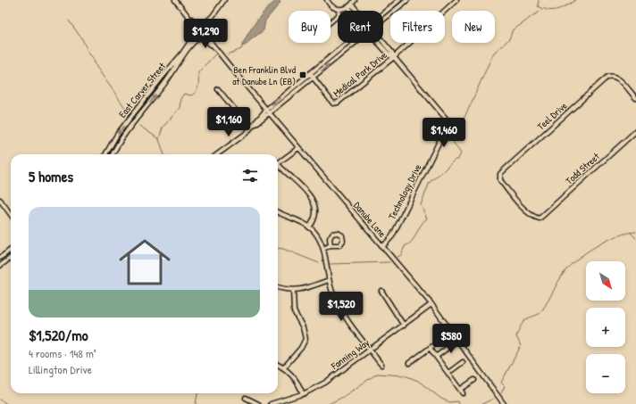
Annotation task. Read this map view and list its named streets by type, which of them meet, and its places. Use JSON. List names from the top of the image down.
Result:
{
  "streets": {
    "street": [
      "Medical Park Drive",
      "East Carver Street",
      "Teel Drive",
      "Todd Street",
      "Technology Drive",
      "Danube Lane",
      "Fanning Way"
    ]
  },
  "crossings": [
    ["Medical Park Drive", "Technology Drive"],
    ["East Carver Street", "Danube Lane"],
    ["Teel Drive", "Todd Street"],
    ["Technology Drive", "Danube Lane"],
    ["Danube Lane", "Fanning Way"]
  ],
  "places": {
    "transit": ["Ben Franklin Blvd at Danube Ln (EB)"]
  },
  "north": "bottom right",
  "page": {
    "chip": [
      "Buy",
      "Rent",
      "Filters",
      "New"
    ],
    "price": [
      "$1,290",
      "$1,160",
      "$1,460",
      "$1,520",
      "$580"
    ],
    "heading": "5 homes",
    "list": [
      {
        "name": "$1,520/mo",
        "note": "4 rooms · 148 m² · Lillington Drive"
      }
    ],
    "map_buttons": ["+", "−"]
  }
}
